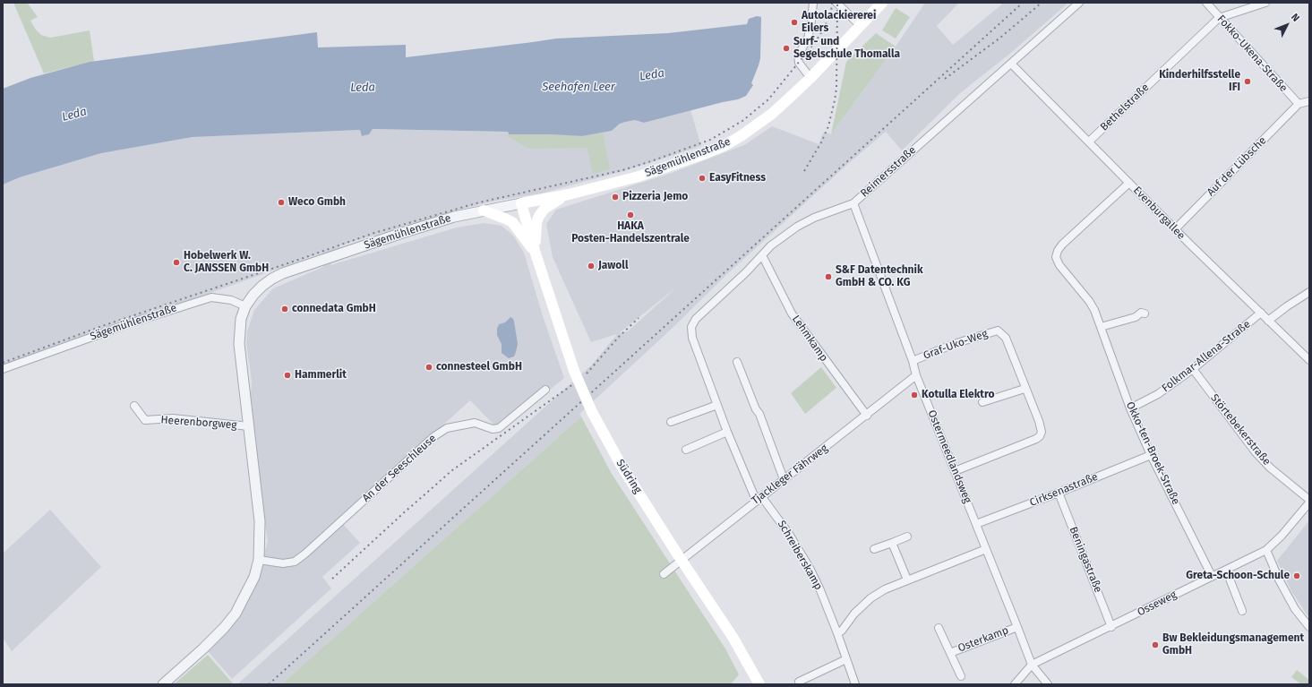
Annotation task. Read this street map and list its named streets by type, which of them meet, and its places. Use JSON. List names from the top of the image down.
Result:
{
  "streets": {
    "main road": ["Sägemühlenstraße", "Südring"],
    "street": [
      "Fokko-Ukena-Straße",
      "Bethelstraße",
      "Auf der Lübsche",
      "Reimersstraße",
      "Evenburgallee",
      "Lehmkamp",
      "Graf-Uko-Weg",
      "Folkmar-Allena-Straße",
      "Heerenborgweg",
      "Störtebekerstraße",
      "Okko-ten-Broek-Straße",
      "Ostermeedlandsweg",
      "An der Seeschleuse",
      "Tjackleger Fährweg",
      "Cirksenastraße",
      "Schreiberskamp",
      "Beningastraße",
      "Osseweg",
      "Osterkamp"
    ]
  },
  "crossings": [
    ["Fokko-Ukena-Straße", "Bethelstraße"],
    ["Fokko-Ukena-Straße", "Auf der Lübsche"],
    ["Bethelstraße", "Evenburgallee"],
    ["Sägemühlenstraße", "Südring"],
    ["Auf der Lübsche", "Evenburgallee"],
    ["Reimersstraße", "Evenburgallee"],
    ["Reimersstraße", "Lehmkamp"],
    ["Reimersstraße", "Ostermeedlandsweg"],
    ["Reimersstraße", "Schreiberskamp"],
    ["Evenburgallee", "Folkmar-Allena-Straße"],
    ["Evenburgallee", "Okko-ten-Broek-Straße"],
    ["Lehmkamp", "Tjackleger Fährweg"],
    ["Graf-Uko-Weg", "Ostermeedlandsweg"],
    ["Folkmar-Allena-Straße", "Störtebekerstraße"],
    ["Folkmar-Allena-Straße", "Okko-ten-Broek-Straße"],
    ["Störtebekerstraße", "Osseweg"],
    ["Okko-ten-Broek-Straße", "Cirksenastraße"],
    ["Okko-ten-Broek-Straße", "Osseweg"],
    ["Ostermeedlandsweg", "Tjackleger Fährweg"],
    ["Ostermeedlandsweg", "Cirksenastraße"],
    ["Ostermeedlandsweg", "Osseweg"],
    ["Ostermeedlandsweg", "Osterkamp"],
    ["Tjackleger Fährweg", "Schreiberskamp"],
    ["Cirksenastraße", "Beningastraße"],
    ["Beningastraße", "Osseweg"]
  ],
  "water": ["Leda", "Seehafen Leer"],
  "places": [
    "Autolackiererei Eilers",
    "Surf- und Segelschule Thomalla",
    "Kinderhilfsstelle IFI",
    "EasyFitness",
    "Pizzeria Jemo",
    "Weco Gmbh",
    "HAKA Posten-Handelszentrale",
    "Hobelwerk W. C. JANSSEN GmbH",
    "Jawoll",
    "S&F Datentechnik GmbH & CO. KG",
    "connedata GmbH",
    "connesteel GmbH",
    "Hammerlit",
    "Kotulla Elektro",
    "Greta-Schoon-Schule",
    "Bw Bekleidungsmanagement GmbH"
  ],
  "north": "top right"
}
